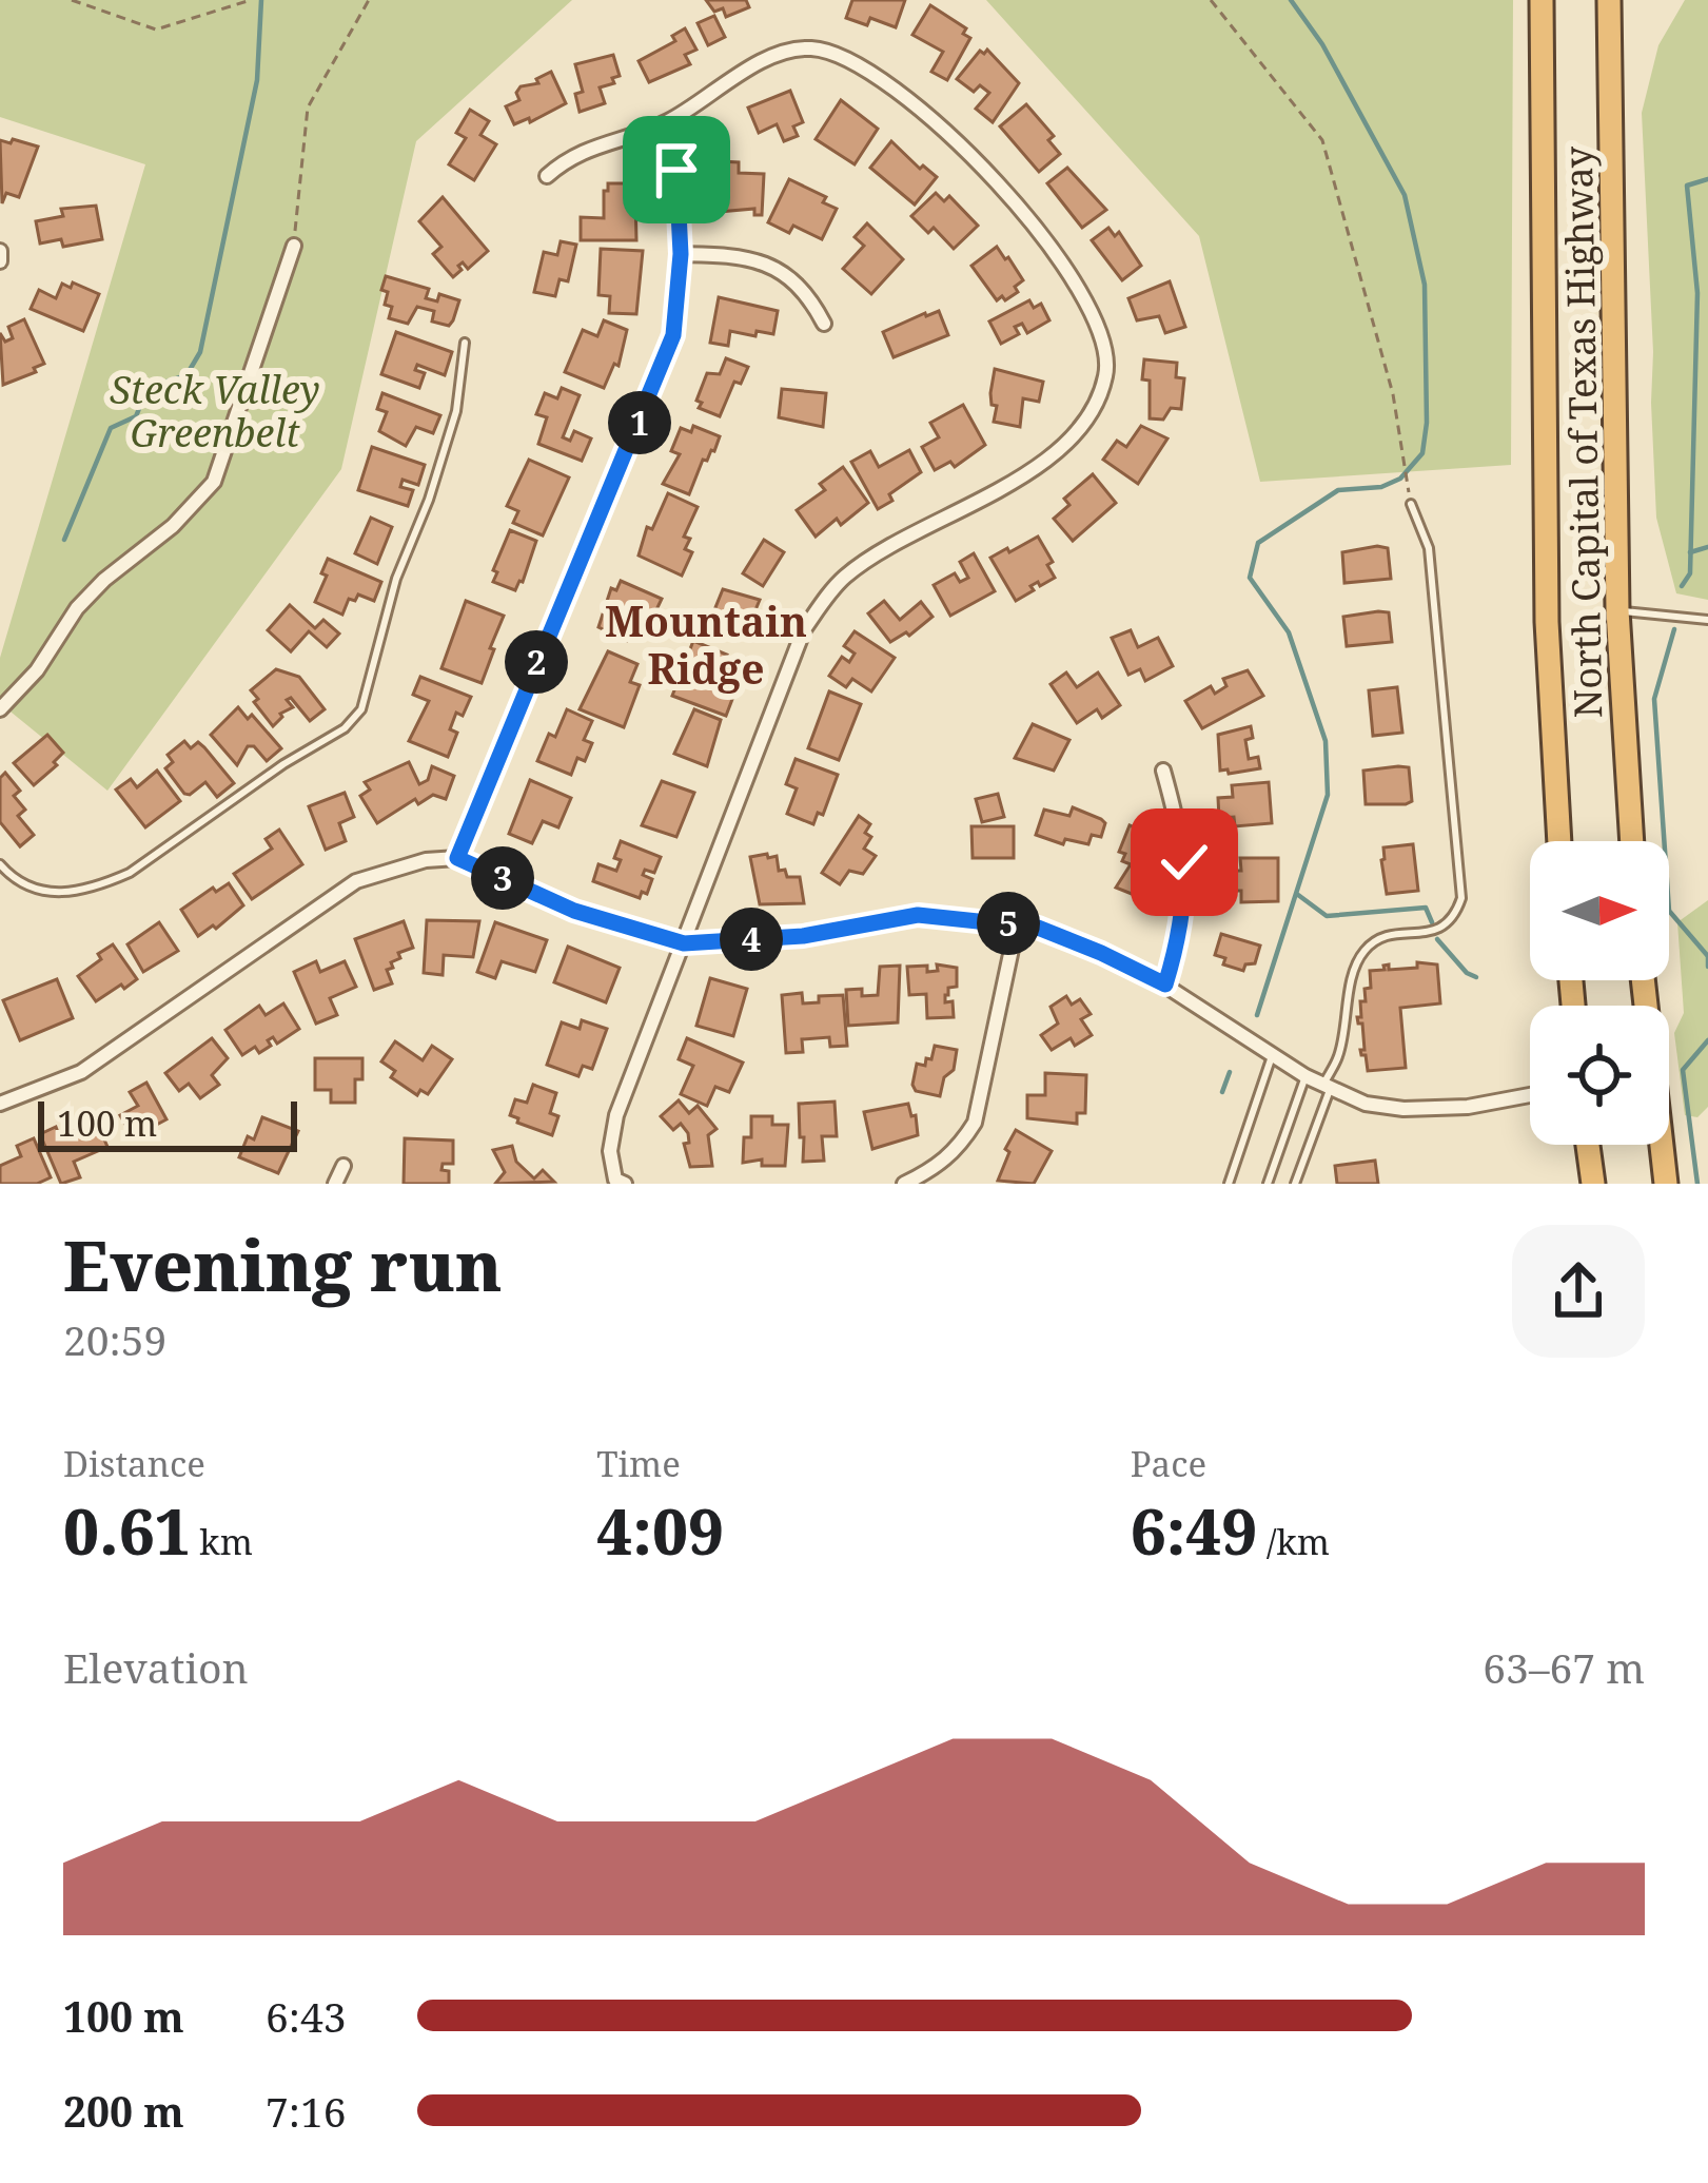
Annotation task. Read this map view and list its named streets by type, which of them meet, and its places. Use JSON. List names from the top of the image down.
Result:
{
  "streets": {
    "highway": ["North Capital of Texas Highway"]
  },
  "districts": ["Mountain Ridge"],
  "parks": ["Steck Valley Greenbelt"],
  "scale_bar": "100 m",
  "north": "right",
  "page": {
    "pins": [
      "1",
      "2",
      "3",
      "5",
      "4"
    ],
    "scale": "100 m",
    "heading": ["Evening run", "20:59"],
    "stats": [
      ["Distance", "0.61 km"],
      ["Time", "4:09"],
      ["Pace", "6:49 /km"]
    ],
    "chart": ["Elevation", "63–67 m"],
    "list": [
      {
        "name": "100 m",
        "note": "6:43"
      },
      {
        "name": "200 m",
        "note": "7:16"
      }
    ]
  }
}
